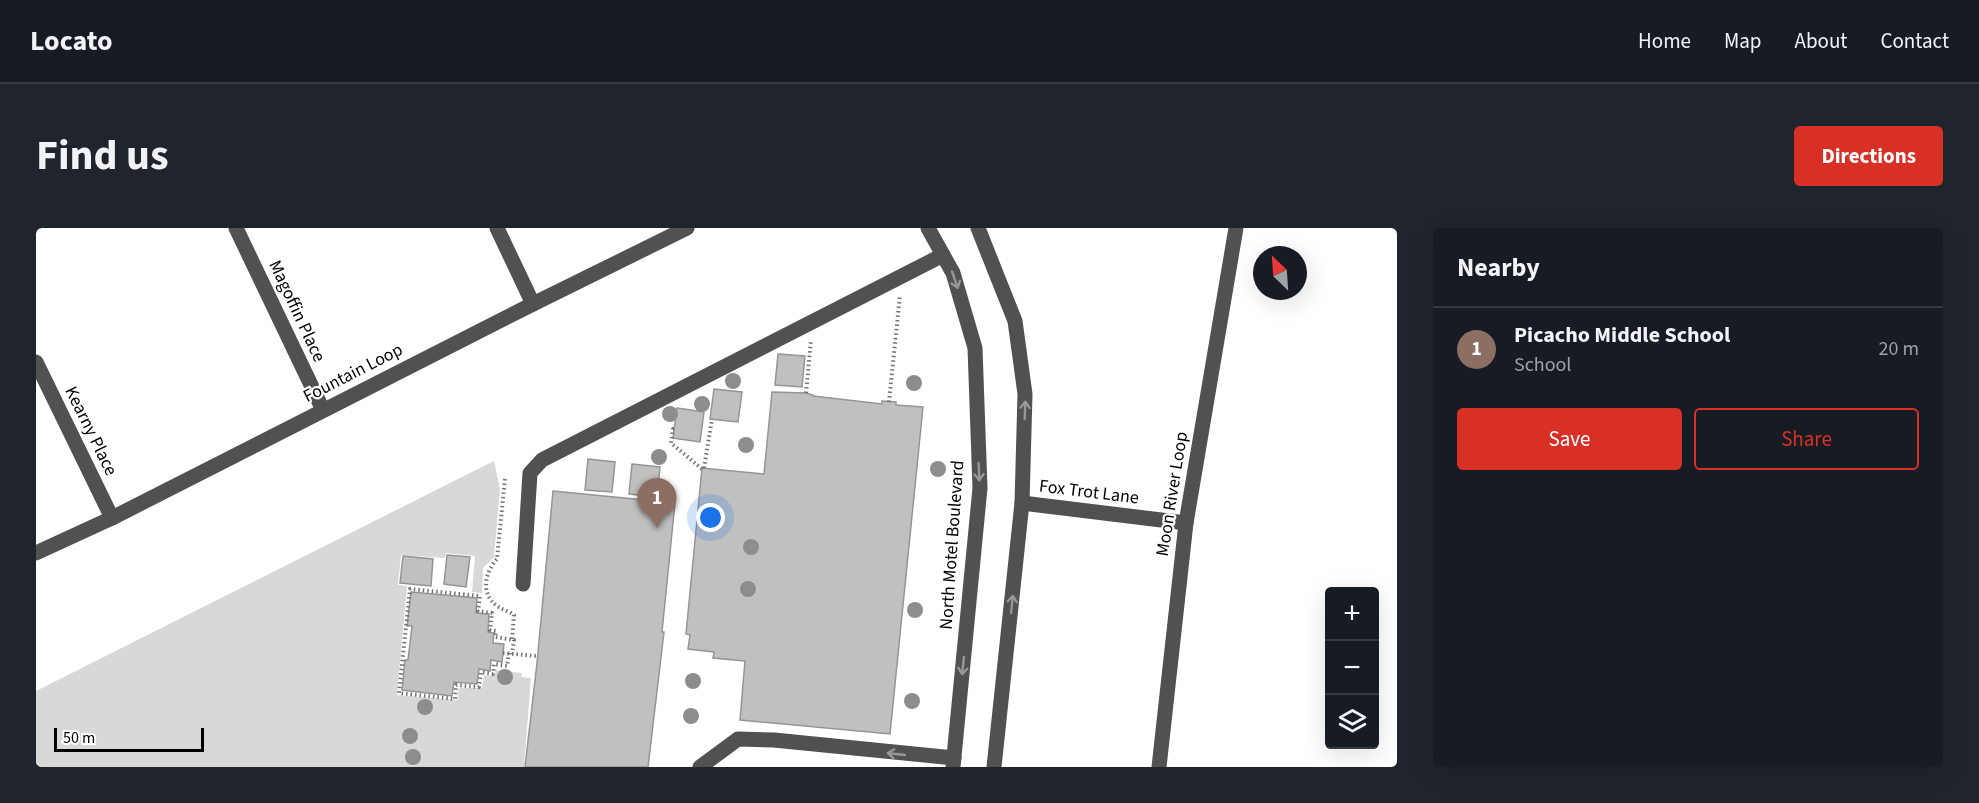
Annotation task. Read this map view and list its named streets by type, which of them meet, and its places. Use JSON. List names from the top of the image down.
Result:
{
  "streets": {
    "street": [
      "Magoffin Place",
      "Fountain Loop",
      "Kearny Place",
      "Fox Trot Lane",
      "Moon River Loop",
      "North Motel Boulevard"
    ]
  },
  "crossings": [
    ["Magoffin Place", "Fountain Loop"],
    ["Fountain Loop", "Kearny Place"],
    ["Fox Trot Lane", "Moon River Loop"]
  ],
  "scale_bar": "50 m",
  "north": "top left",
  "page": {
    "header": "Locato",
    "nav": [
      "Home",
      "Map",
      "About",
      "Contact"
    ],
    "title": "Find us",
    "buttons": [
      "Directions",
      ["Save", "Share"]
    ],
    "heading": "Nearby",
    "list": [
      {
        "mark": "1",
        "name": "Picacho Middle School",
        "note": "School",
        "value": "20 m"
      }
    ],
    "pins": "1",
    "map_buttons": ["+", "−"],
    "scale": "50 m"
  }
}
